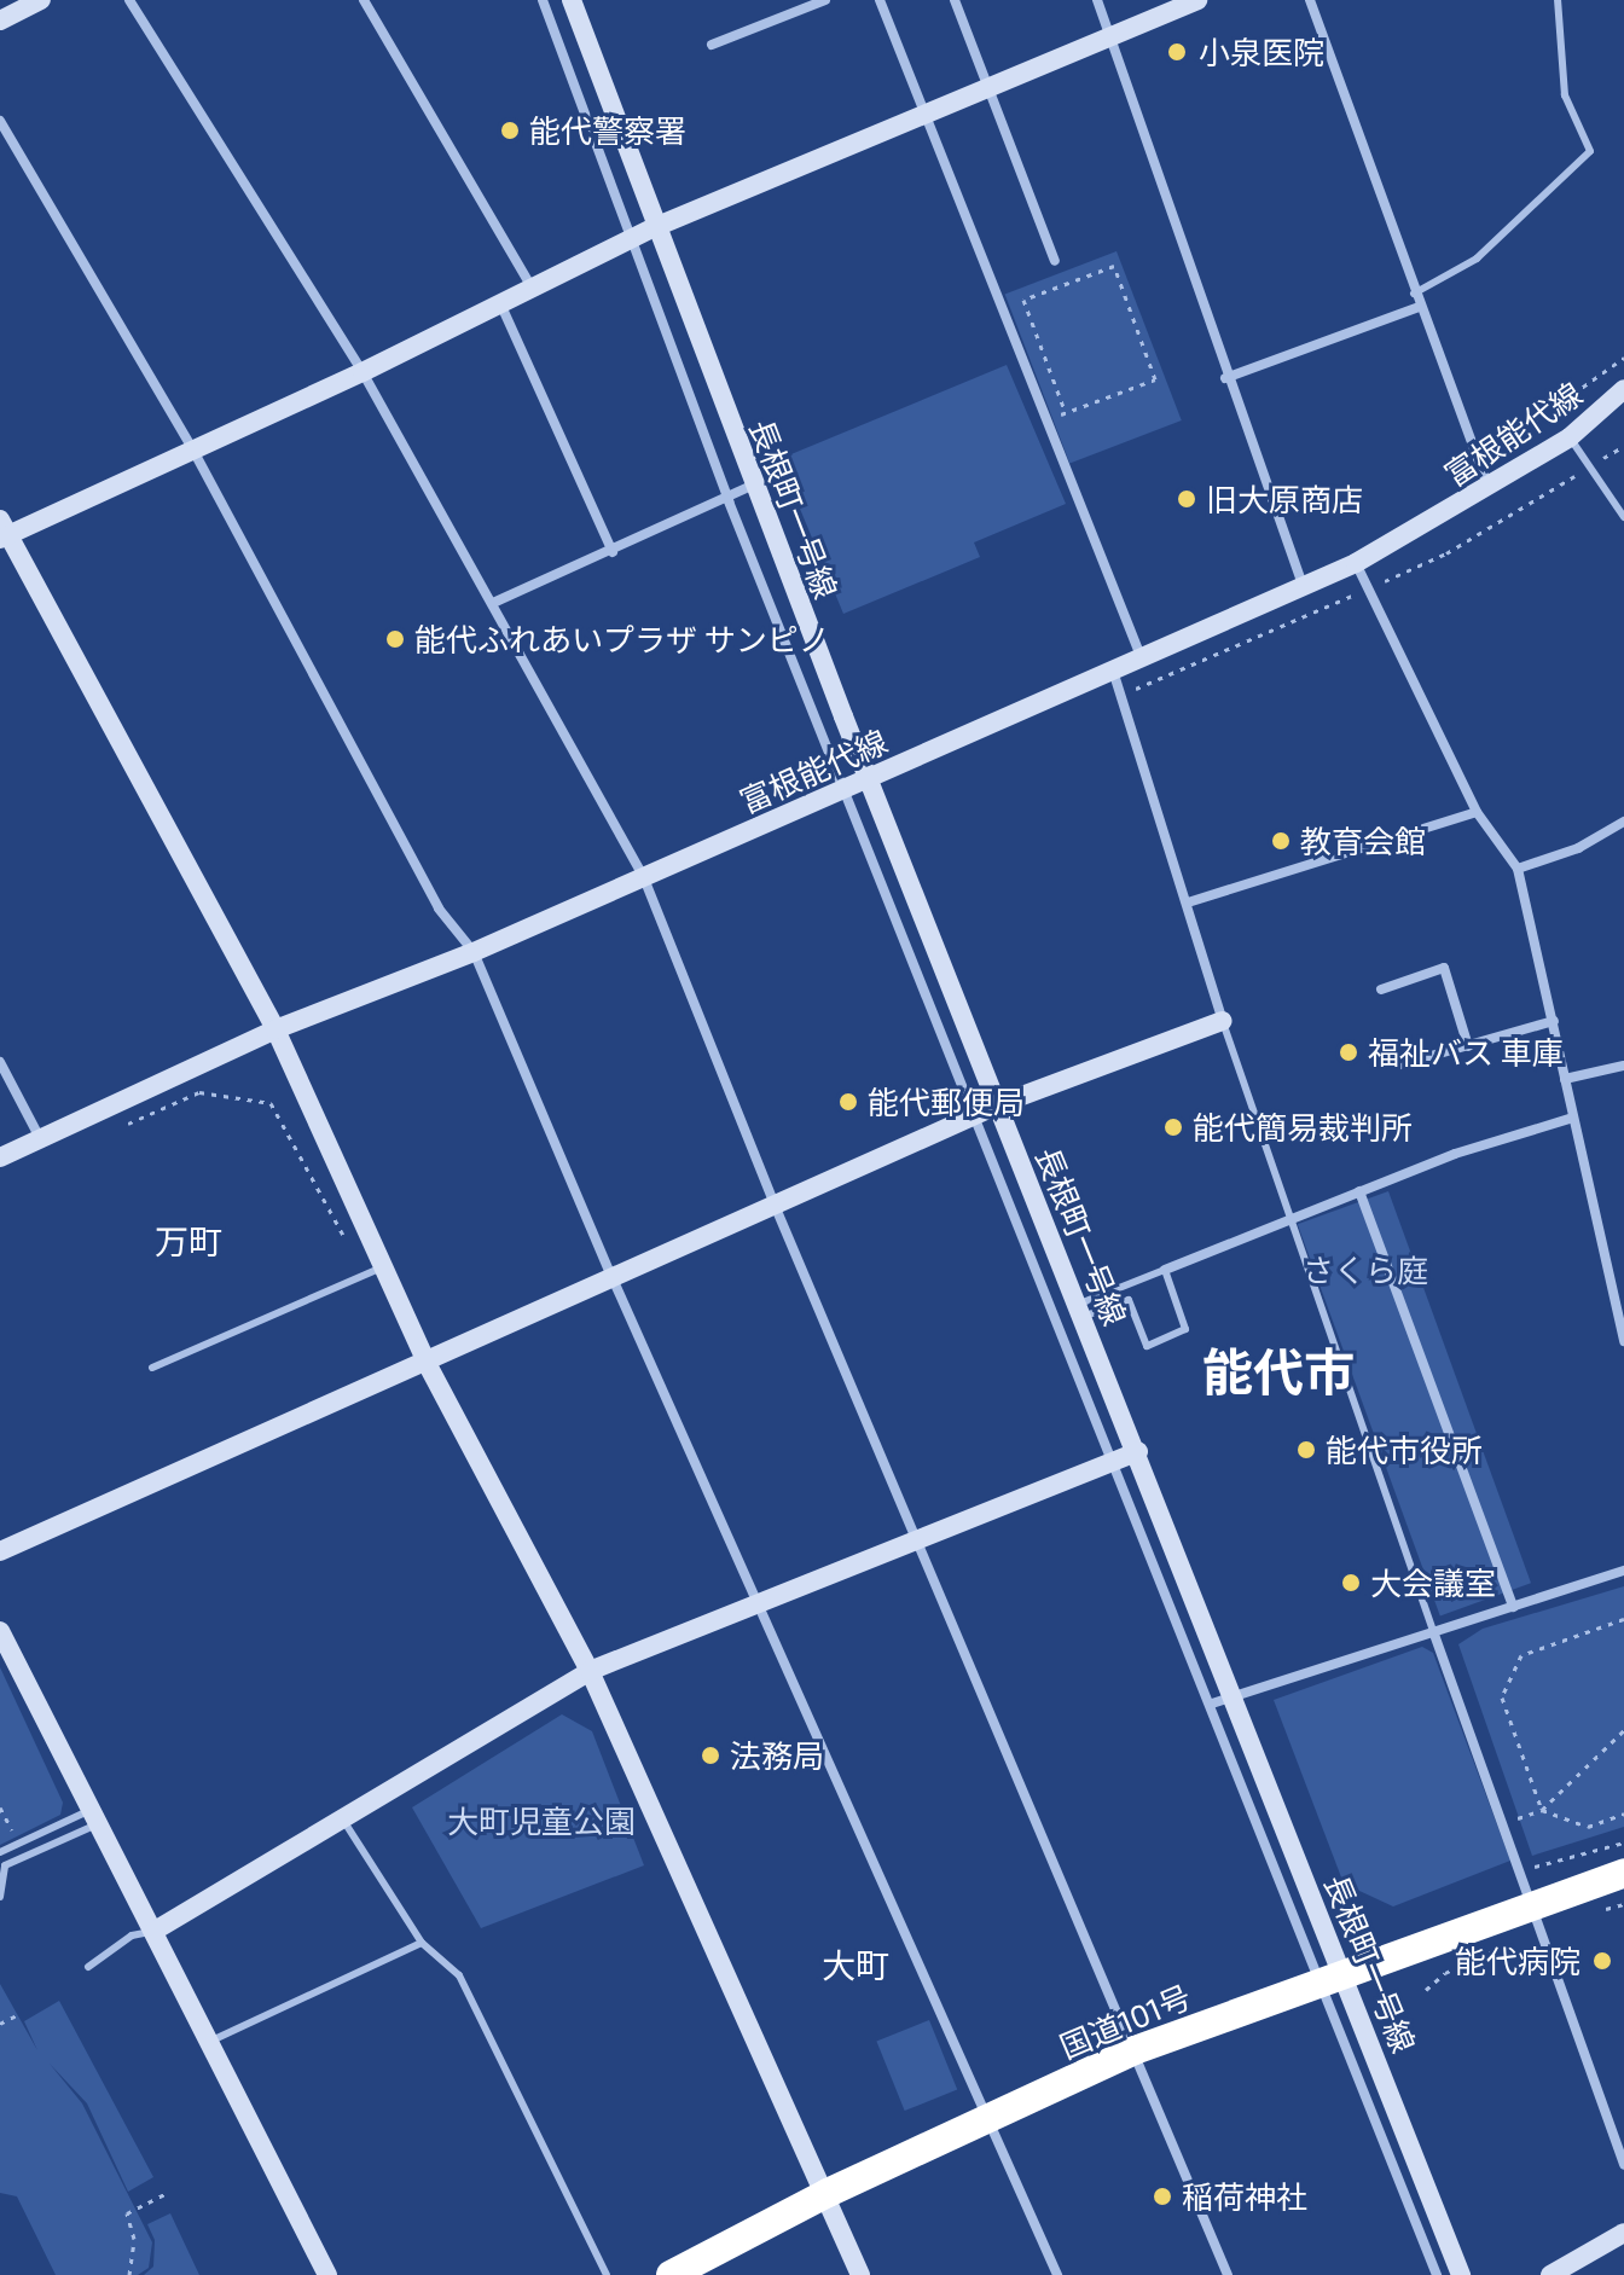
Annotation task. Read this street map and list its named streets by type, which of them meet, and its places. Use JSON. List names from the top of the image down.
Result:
{
  "streets": {
    "highway": ["国道101号"],
    "street": ["富根能代線", "長根町一号線"]
  },
  "crossings": [
    ["富根能代線", "長根町一号線"],
    ["長根町一号線", "国道101号"]
  ],
  "districts": ["万町", "能代市", "大町"],
  "parks": ["さくら庭", "大町児童公園"],
  "places": [
    "小泉医院",
    "能代警察署",
    "旧大原商店",
    "能代ふれあいプラザ サンピノ",
    "教育会館",
    "福祉バス 車庫",
    "能代郵便局",
    "能代簡易裁判所",
    "能代市役所",
    "大会議室",
    "法務局",
    "能代病院",
    "稲荷神社"
  ]
}
